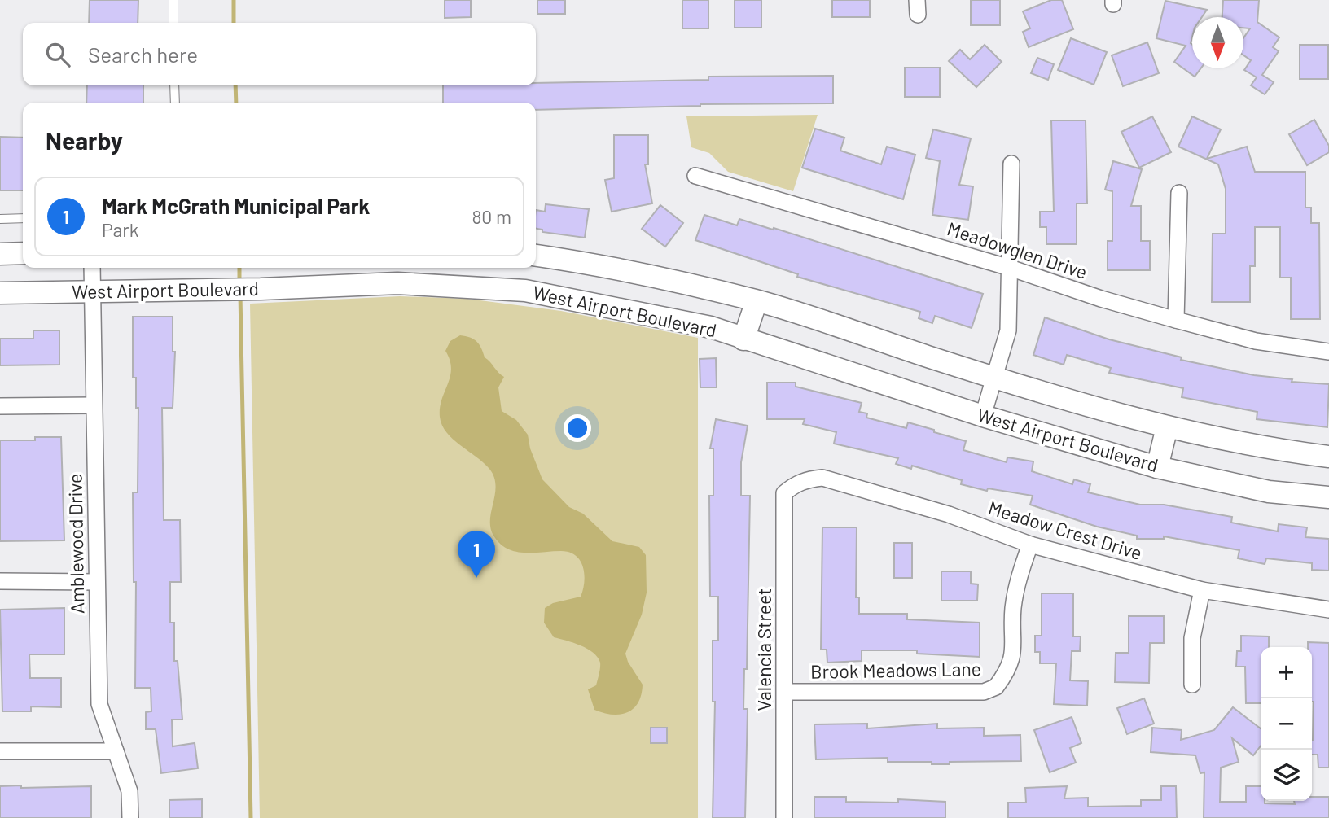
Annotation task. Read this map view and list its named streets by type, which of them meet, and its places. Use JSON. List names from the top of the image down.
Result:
{
  "streets": {
    "main road": ["West Airport Boulevard"],
    "street": [
      "Meadowglen Drive",
      "Meadow Crest Drive",
      "Amblewood Drive",
      "Valencia Street",
      "Brook Meadows Lane"
    ]
  },
  "crossings": [
    ["West Airport Boulevard", "Amblewood Drive"],
    ["Meadow Crest Drive", "Valencia Street"],
    ["Meadow Crest Drive", "Brook Meadows Lane"],
    ["Valencia Street", "Brook Meadows Lane"]
  ],
  "north": "bottom",
  "page": {
    "search": "Search here",
    "heading": "Nearby",
    "list": [
      {
        "mark": "1",
        "name": "Mark McGrath Municipal Park",
        "note": "Park",
        "value": "80 m"
      }
    ],
    "pins": "1",
    "map_buttons": ["+", "−"]
  }
}
